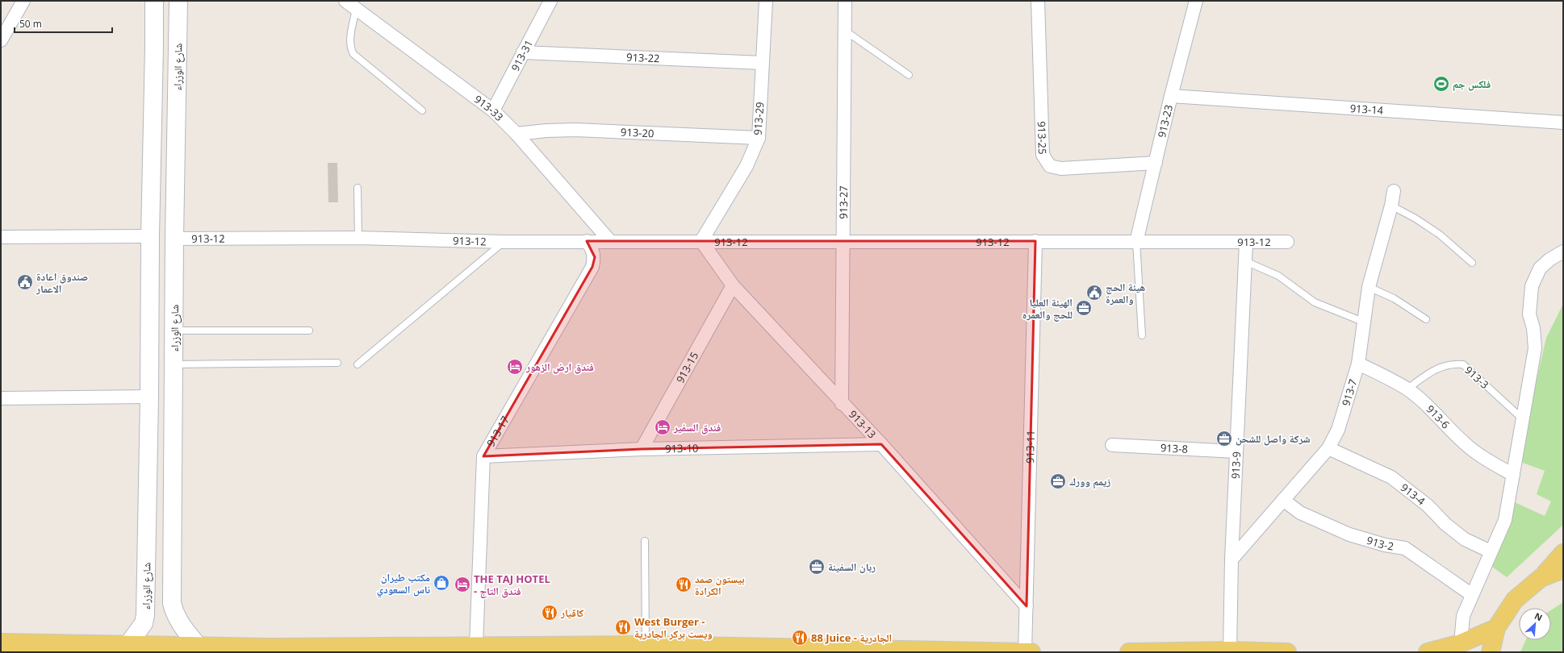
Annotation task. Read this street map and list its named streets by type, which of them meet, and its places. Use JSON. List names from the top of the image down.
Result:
{
  "streets": {
    "street": [
      "913-31",
      "913-22",
      "شارع الوزراء",
      "913-33",
      "913-14",
      "913-29",
      "913-23",
      "913-20",
      "913-25",
      "913-27",
      "913-12",
      "913-15",
      "913-7",
      "913-6",
      "913-13",
      "913-17",
      "913-11",
      "913-10",
      "913-8",
      "913-9",
      "913-4",
      "913-2"
    ],
    "lane": ["913-3"]
  },
  "crossings": [
    ["913-31", "913-22"],
    ["913-31", "913-33"],
    ["913-22", "913-29"],
    ["شارع الوزراء", "913-12"],
    ["913-33", "913-20"],
    ["913-33", "913-12"],
    ["913-14", "913-23"],
    ["913-29", "913-20"],
    ["913-29", "913-12"],
    ["913-29", "913-13"],
    ["913-23", "913-25"],
    ["913-23", "913-12"],
    ["913-27", "913-12"],
    ["913-27", "913-13"],
    ["913-12", "913-13"],
    ["913-12", "913-17"],
    ["913-12", "913-11"],
    ["913-12", "913-9"],
    ["913-15", "913-13"],
    ["913-15", "913-10"],
    ["913-3", "913-6"],
    ["913-7", "913-6"],
    ["913-7", "913-9"],
    ["913-7", "913-4"],
    ["913-7", "913-2"],
    ["913-13", "913-11"],
    ["913-13", "913-10"],
    ["913-17", "913-10"],
    ["913-8", "913-9"]
  ],
  "places": {
    "sports": ["فلكس جم"],
    "public building": ["صندوق اعادة الاعمار", "هيئة الحج والعمرة"],
    "office": [
      "الهيئة العليا للحج والعمره",
      "شركة واصل للشحن",
      "زيمم وورك",
      "ربان السفينة"
    ],
    "hotel": ["فندق ارض الزهور", "فندق السفير", "THE TAJ HOTEL - فندق التاج"],
    "shop": ["مكتب طيران ناس السعودي"],
    "restaurant": [
      "بيستون صمد الكرادة",
      "كاڤيار",
      "West Burger - ويست بركر الجادرية",
      "88 Juice - الجادرية"
    ]
  },
  "scale_bar": "50 m",
  "north": "top right"
}
